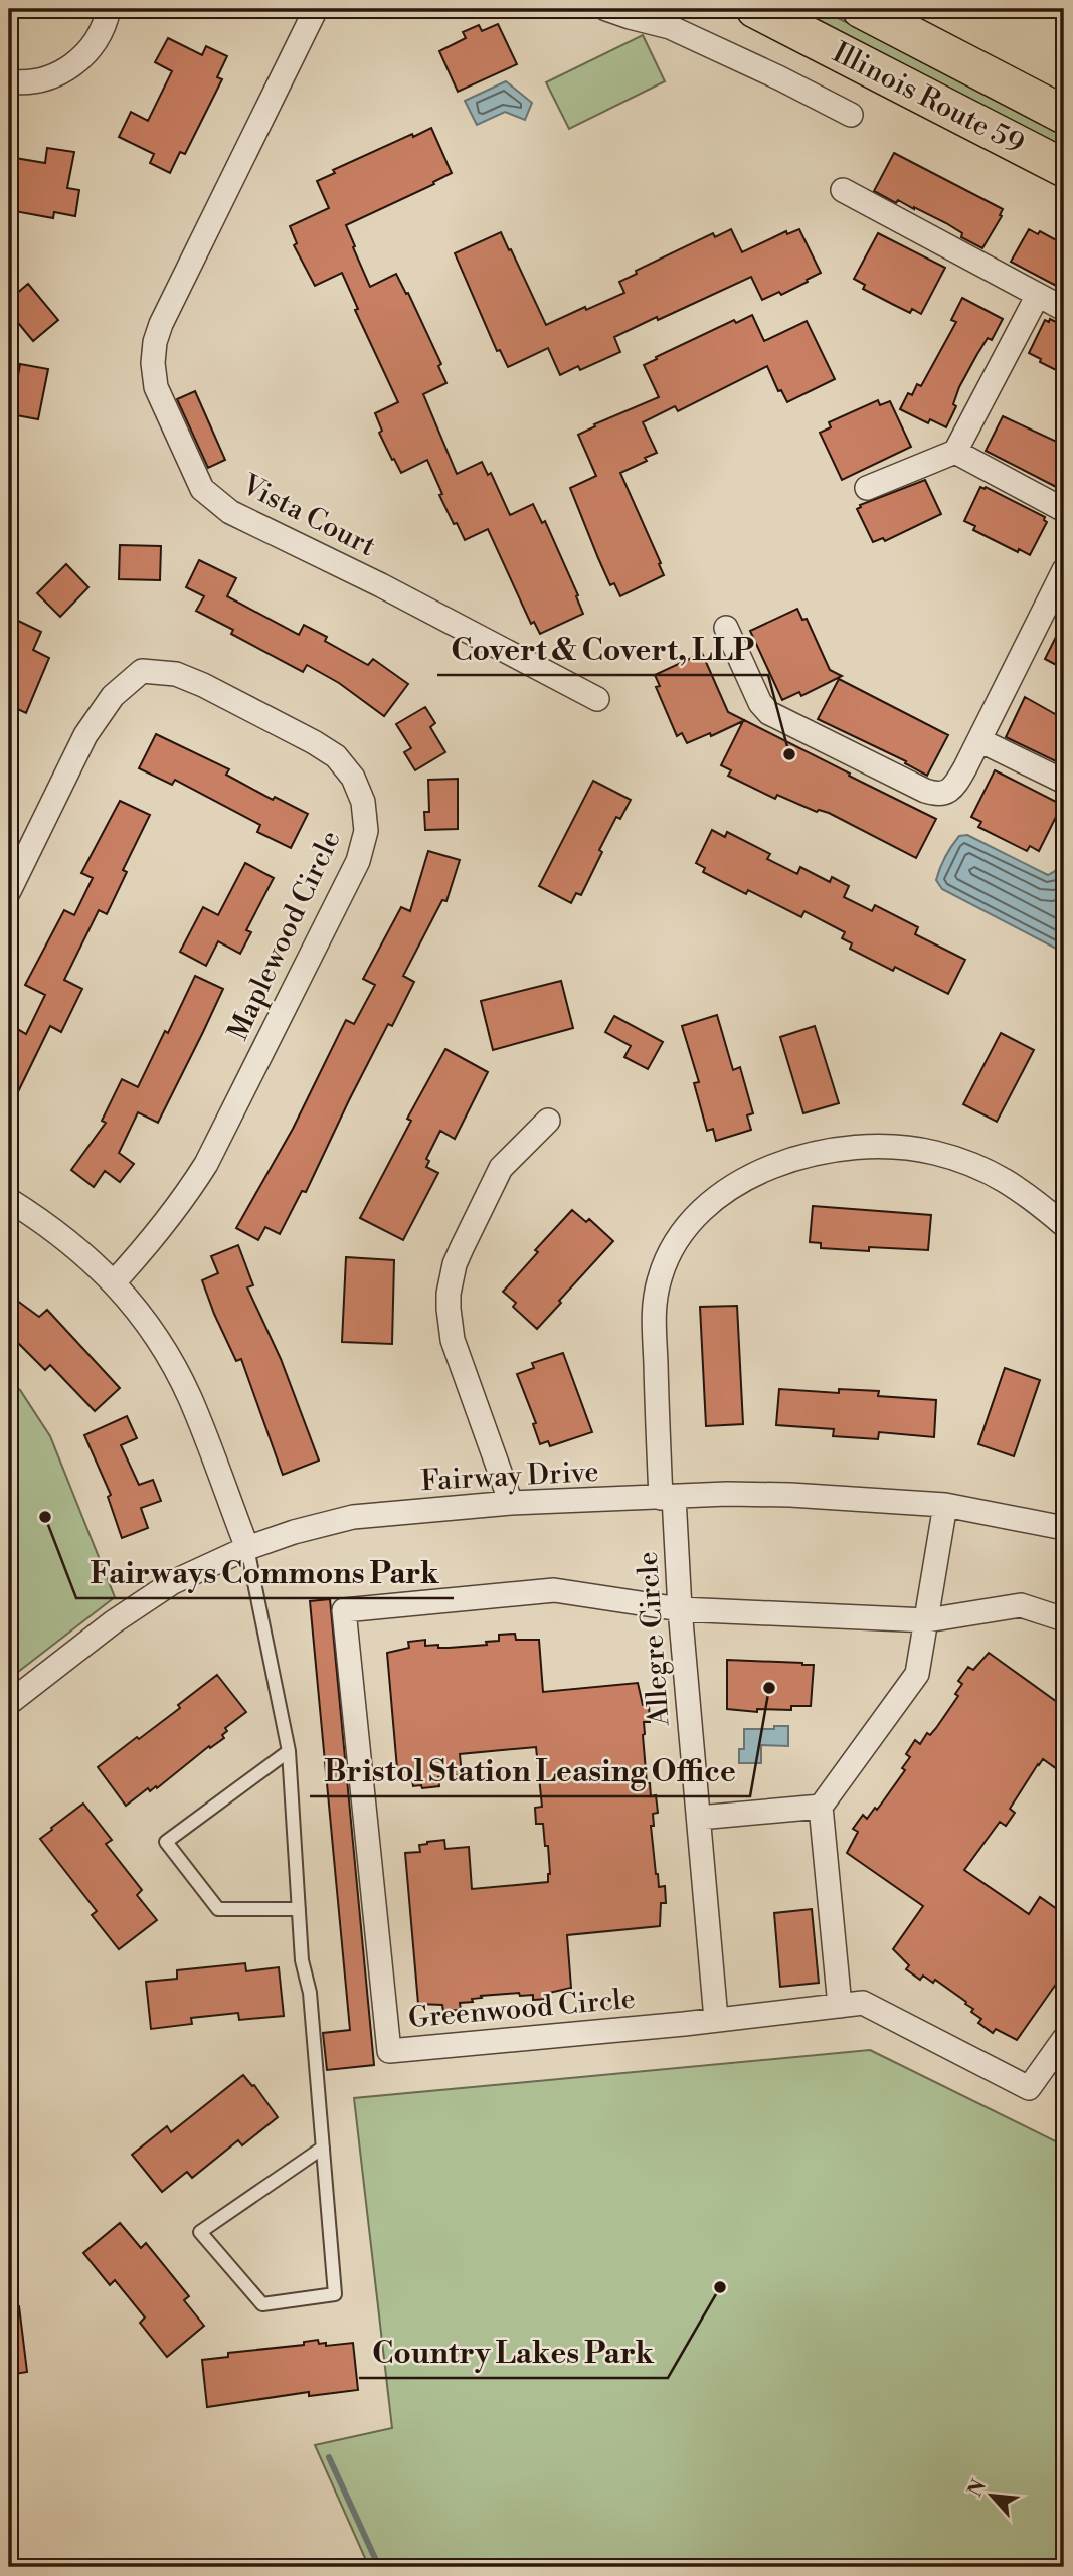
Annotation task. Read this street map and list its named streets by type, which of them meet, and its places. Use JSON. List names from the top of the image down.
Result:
{
  "streets": {
    "main road": ["Illinois Route 59"],
    "street": [
      "Vista Court",
      "Maplewood Circle",
      "Fairway Drive",
      "Allegre Circle",
      "Greenwood Circle"
    ]
  },
  "crossings": [
    ["Fairway Drive", "Allegre Circle"],
    ["Allegre Circle", "Greenwood Circle"]
  ],
  "places": [
    "Covert & Covert, LLP",
    "Fairways Commons Park",
    "Bristol Station Leasing Office",
    "Country Lakes Park"
  ],
  "north": "top left"
}
